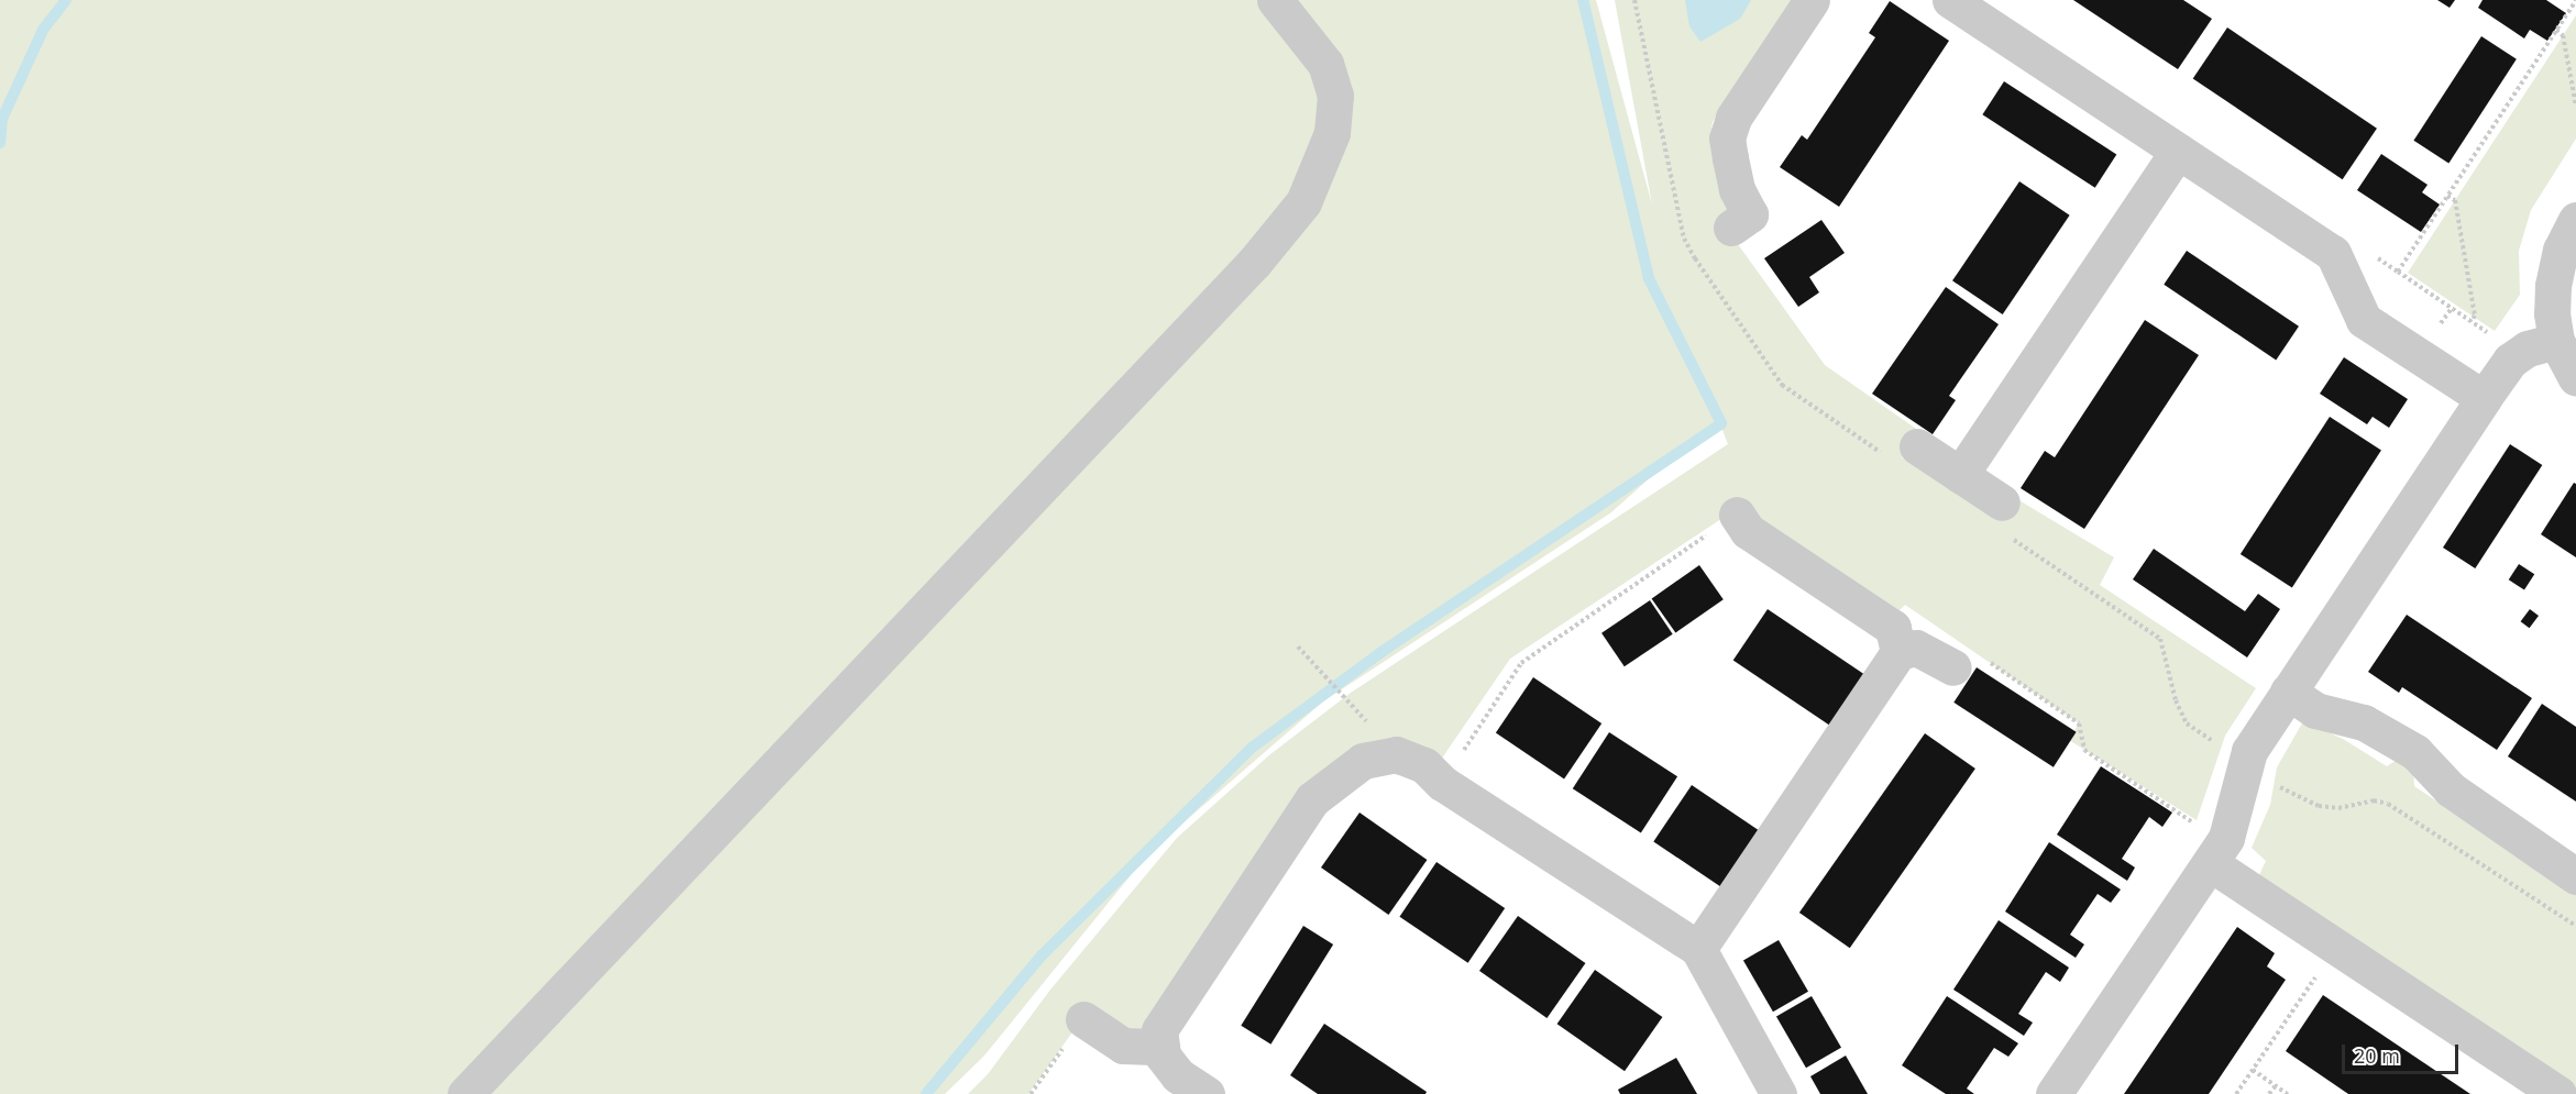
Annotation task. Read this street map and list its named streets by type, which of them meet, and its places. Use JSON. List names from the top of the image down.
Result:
{
  "scale_bar": "20 m"
}
